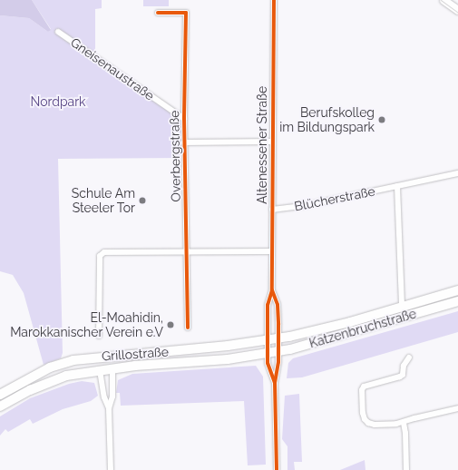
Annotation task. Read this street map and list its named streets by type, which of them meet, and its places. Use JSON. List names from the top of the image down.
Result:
{
  "streets": {
    "main road": ["Katzenbruchstraße", "Grillostraße"],
    "street": [
      "Gneisenaustraße",
      "Altenessener Straße",
      "Overbergstraße",
      "Blücherstraße"
    ]
  },
  "crossings": [
    ["Gneisenaustraße", "Overbergstraße"],
    ["Altenessener Straße", "Blücherstraße"],
    ["Altenessener Straße", "Katzenbruchstraße"],
    ["Altenessener Straße", "Grillostraße"],
    ["Katzenbruchstraße", "Grillostraße"]
  ],
  "parks": ["Nordpark"],
  "places": ["Berufskolleg im Bildungspark", "Schule Am Steeler Tor", "El-Moahidin, Marokkanischer Verein e.V"]
}
